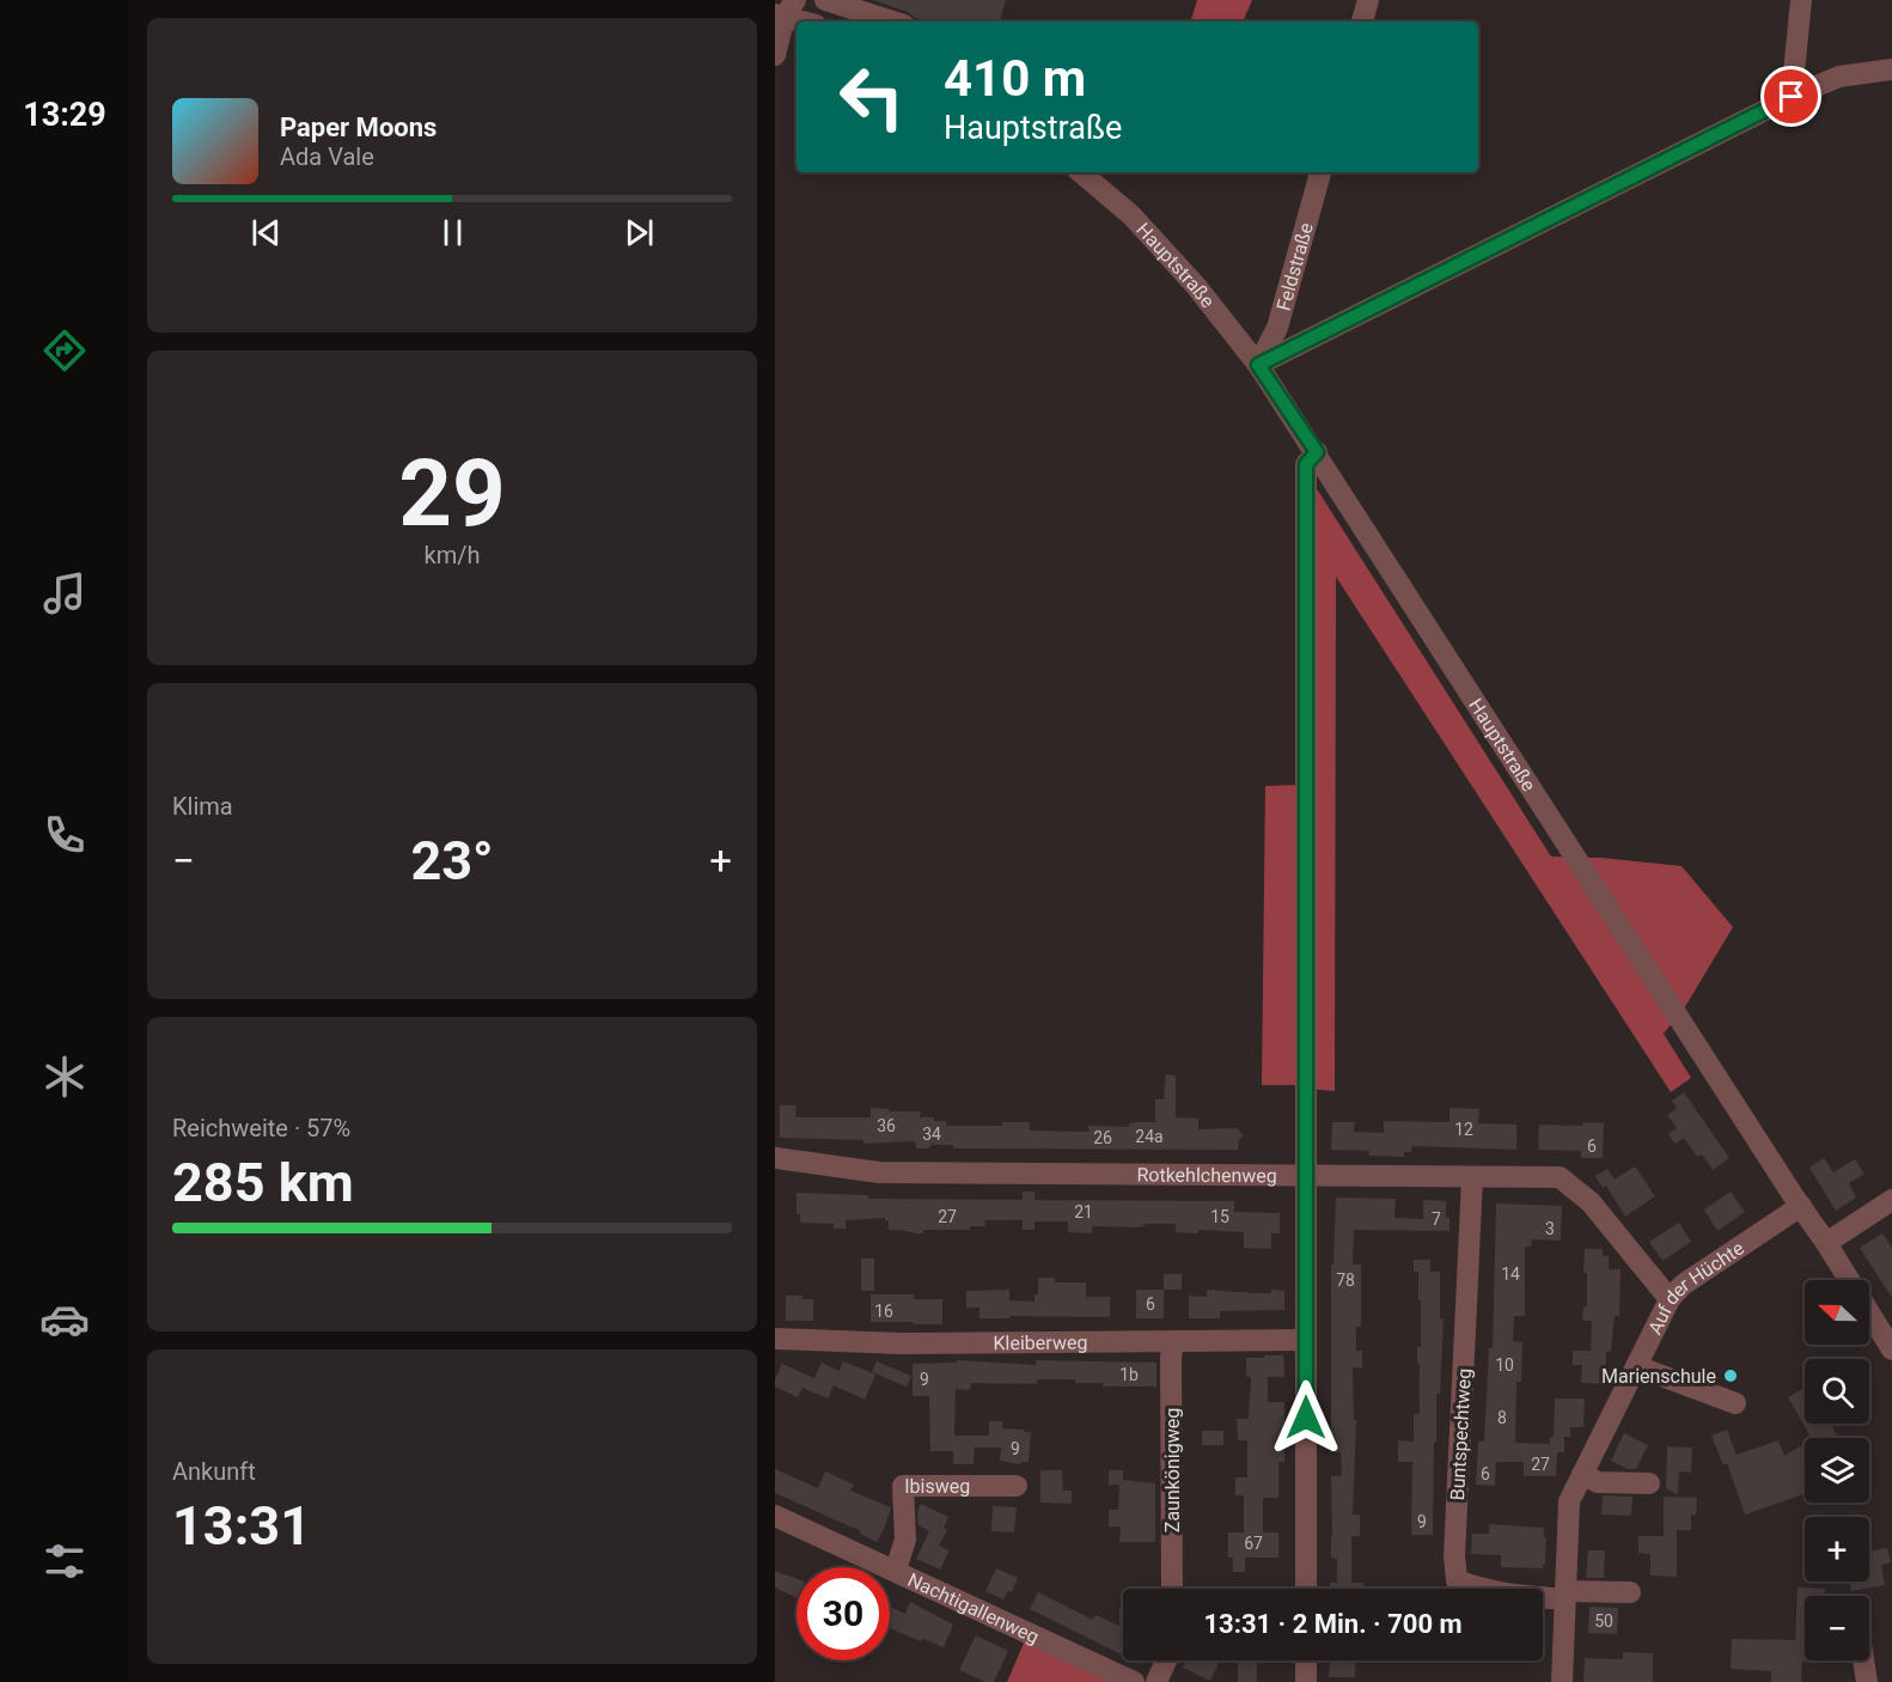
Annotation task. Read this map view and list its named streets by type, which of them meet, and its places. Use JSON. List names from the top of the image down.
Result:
{
  "streets": {
    "street": [
      "Hauptstraße",
      "Feldstraße",
      "Rotkehlchenweg",
      "Auf der Hüchte",
      "Kleiberweg",
      "Buntspechtweg",
      "Zaunkönigweg",
      "Ibisweg",
      "Nachtigallenweg"
    ]
  },
  "crossings": [
    ["Hauptstraße", "Feldstraße"],
    ["Hauptstraße", "Auf der Hüchte"],
    ["Rotkehlchenweg", "Auf der Hüchte"],
    ["Rotkehlchenweg", "Buntspechtweg"],
    ["Auf der Hüchte", "Buntspechtweg"],
    ["Kleiberweg", "Zaunkönigweg"],
    ["Ibisweg", "Nachtigallenweg"]
  ],
  "places": ["Marienschule"],
  "house_numbers": [
    "36",
    "12",
    "34",
    "24a",
    "26",
    "6",
    "21",
    "27",
    "15",
    "7",
    "3",
    "14",
    "78",
    "6",
    "16",
    "10",
    "1b",
    "9",
    "8",
    "9",
    "27",
    "6",
    "9",
    "67",
    "50"
  ],
  "north": "left",
  "page": {
    "tabs": "13:29",
    "turn": ["410 m", "Hauptstraße"],
    "song": ["Paper Moons", "Ada Vale"],
    "tile": [
      ["29", "km/h"],
      "Klima",
      ["Reichweite · 57%", "285 km"],
      ["Ankunft", "13:31"]
    ],
    "heat": ["−", "23°", "+"],
    "map_buttons": ["+", "−"],
    "limit": "30",
    "trip": "13:31 · 2 Min. · 700 m"
  }
}
